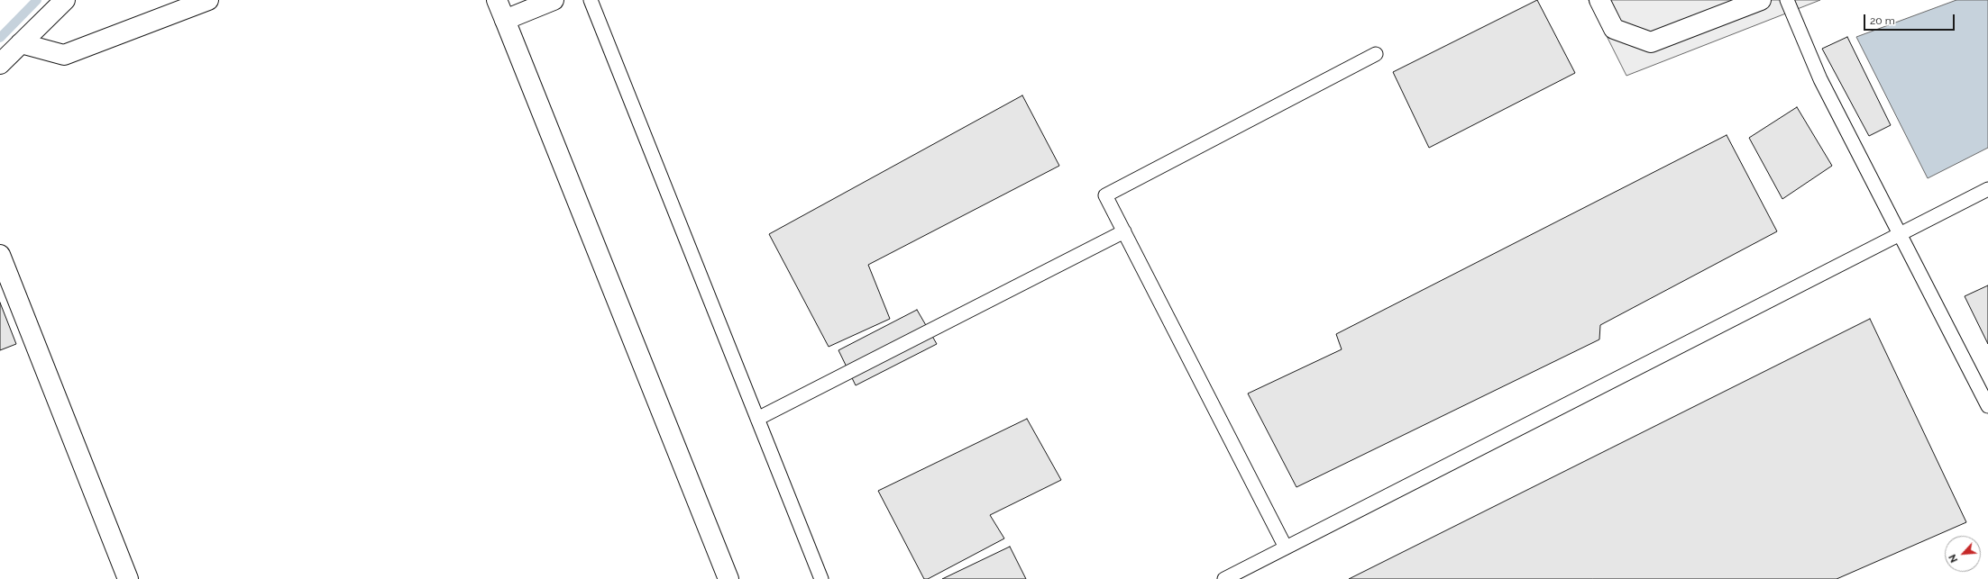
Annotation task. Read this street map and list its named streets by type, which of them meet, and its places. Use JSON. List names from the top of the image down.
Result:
{
  "scale_bar": "20 m",
  "north": "bottom left"
}
